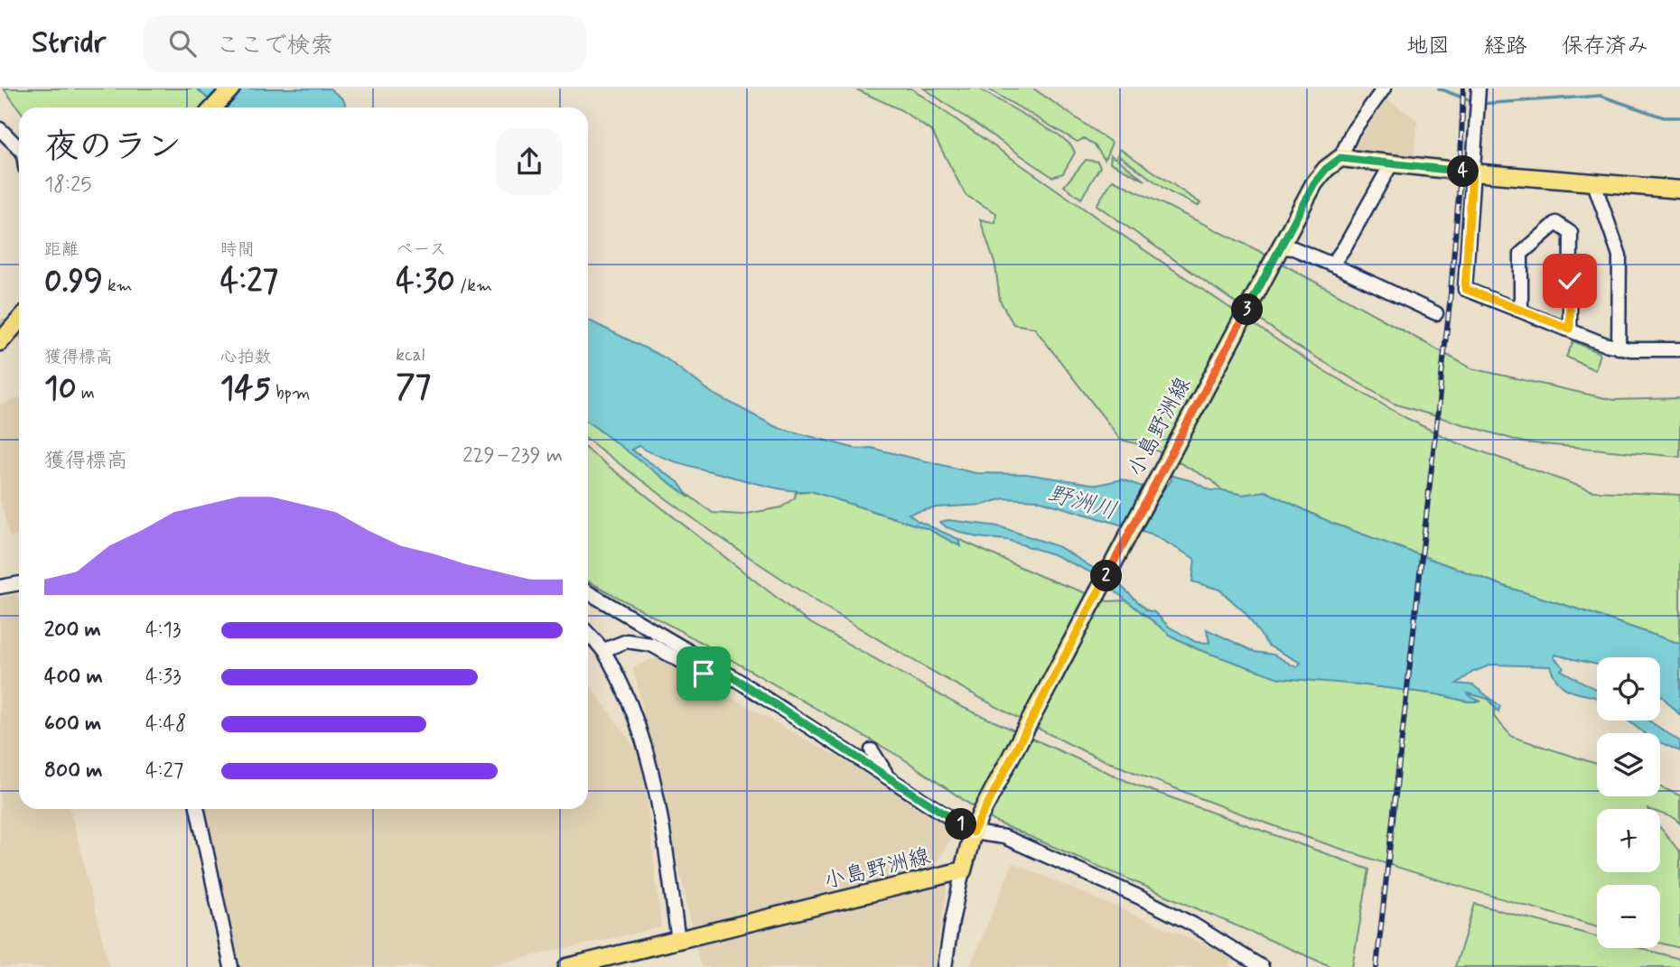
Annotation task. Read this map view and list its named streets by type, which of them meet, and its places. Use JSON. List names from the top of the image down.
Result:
{
  "streets": {
    "main road": ["小島野洲線"]
  },
  "water": ["野洲川"],
  "page": {
    "header": "Stridr",
    "search": "ここで検索",
    "nav": ["地図", "経路", "保存済み"],
    "heading": ["夜のラン", "18:25"],
    "pins": [
      "4",
      "3",
      "2",
      "1"
    ],
    "stats": [
      ["距離", "0.99 km"],
      ["時間", "4:27"],
      ["ペース", "4:30 /km"],
      ["獲得標高", "10 m"],
      ["心拍数", "145 bpm"],
      ["kcal", "77"]
    ],
    "chart": ["獲得標高", "229–239 m"],
    "list": [
      {
        "name": "200 m",
        "note": "4:13"
      },
      {
        "name": "400 m",
        "note": "4:33"
      },
      {
        "name": "600 m",
        "note": "4:48"
      },
      {
        "name": "800 m",
        "note": "4:27"
      }
    ],
    "map_buttons": ["+", "−"]
  }
}
